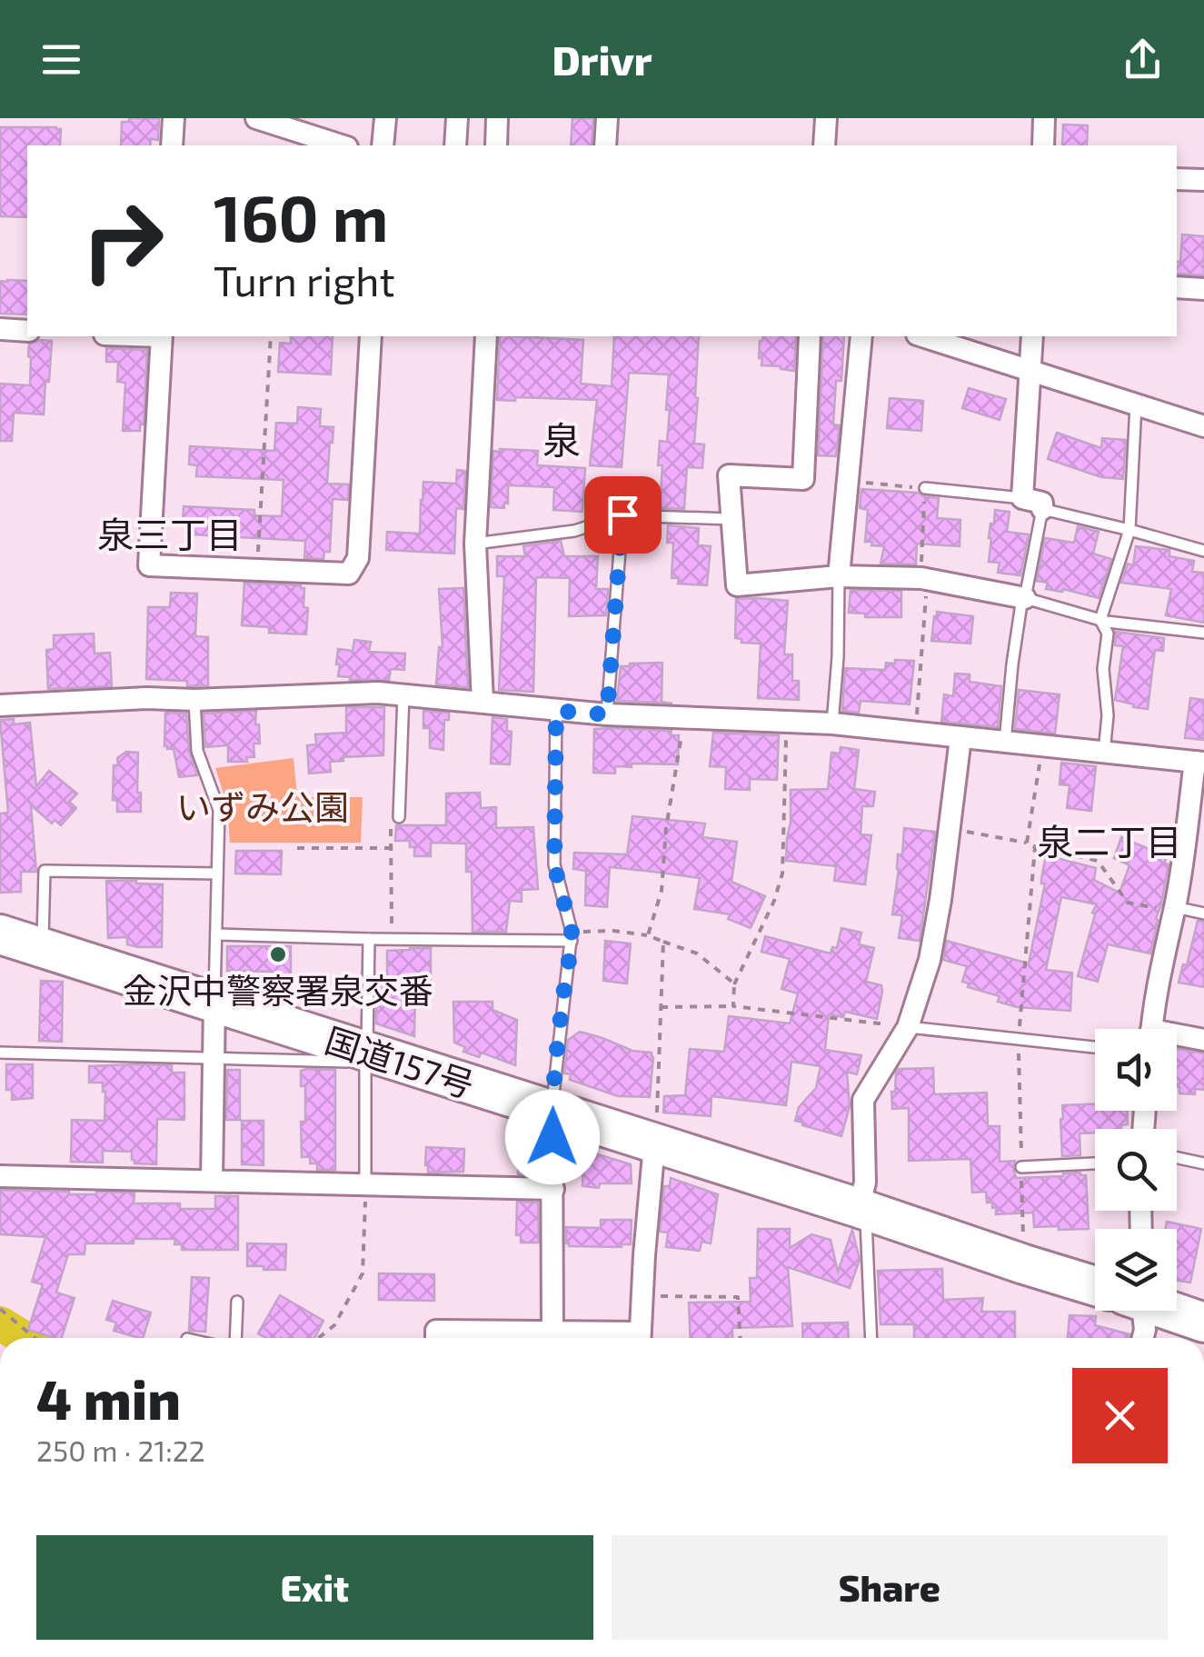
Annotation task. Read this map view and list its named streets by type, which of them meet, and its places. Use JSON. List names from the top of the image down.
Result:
{
  "streets": {
    "highway": ["国道157号"]
  },
  "districts": ["泉", "泉三丁目", "泉二丁目"],
  "parks": ["いずみ公園"],
  "places": ["金沢中警察署泉交番"],
  "page": {
    "header": "Drivr",
    "turn": ["160 m", "Turn right"],
    "heading": ["4 min", "250 m · 21:22"],
    "buttons": ["Exit", "Share"]
  }
}
